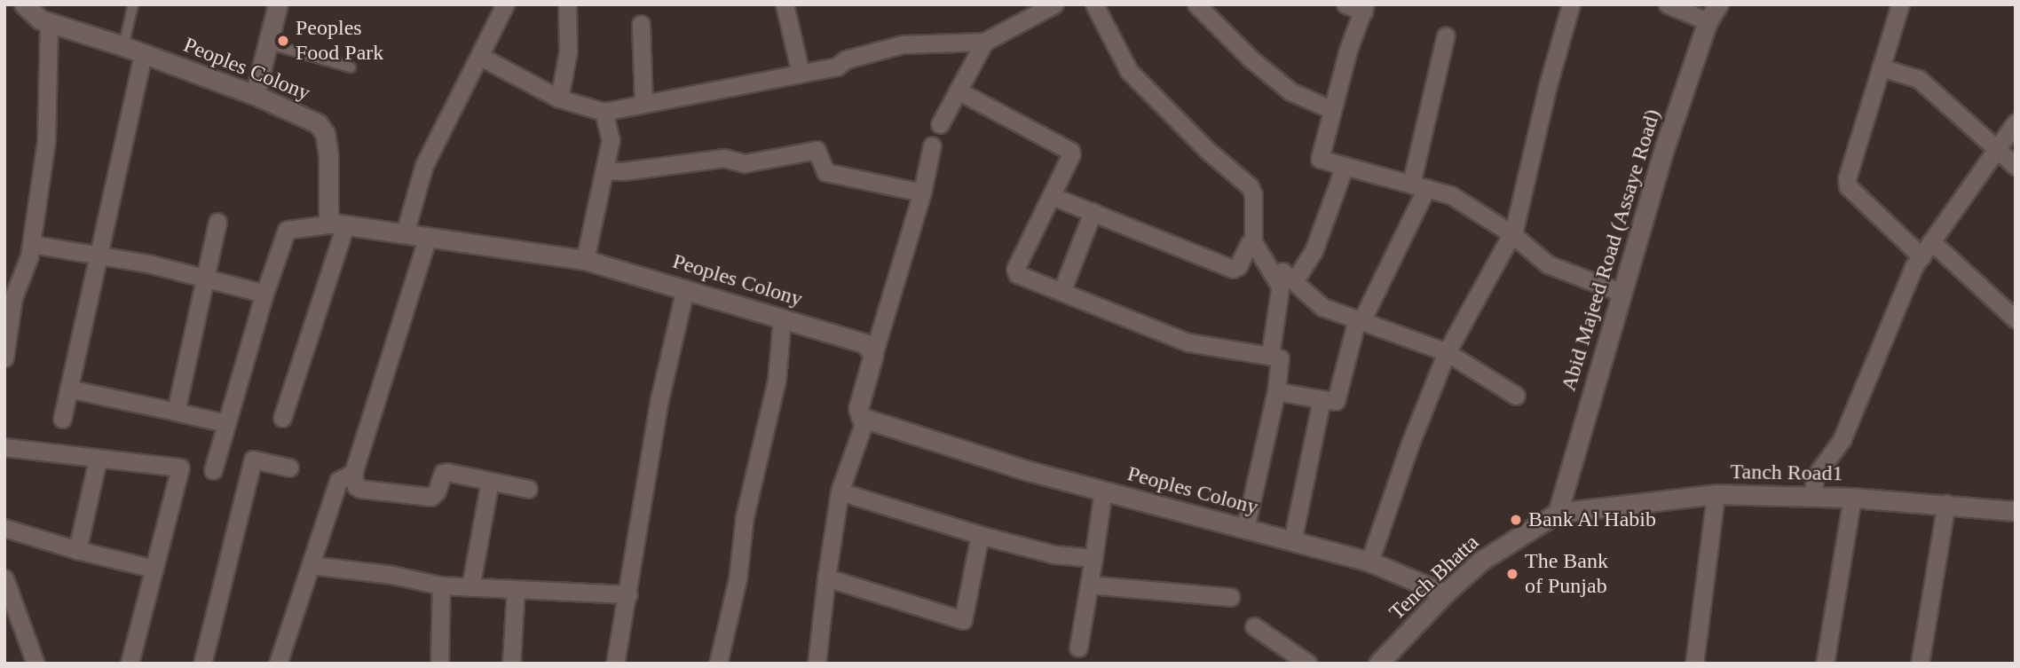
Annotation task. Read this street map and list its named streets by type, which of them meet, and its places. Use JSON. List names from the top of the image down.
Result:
{
  "streets": {
    "street": [
      "Peoples Colony",
      "Abid Majeed Road (Assaye Road)",
      "Tanch Road1",
      "Tench Bhatta"
    ]
  },
  "crossings": [
    ["Peoples Colony", "Tench Bhatta"],
    ["Abid Majeed Road (Assaye Road)", "Tanch Road1"],
    ["Abid Majeed Road (Assaye Road)", "Tench Bhatta"],
    ["Tanch Road1", "Tench Bhatta"]
  ],
  "places": ["Peoples Food Park", "Bank Al Habib", "The Bank of Punjab"]
}
